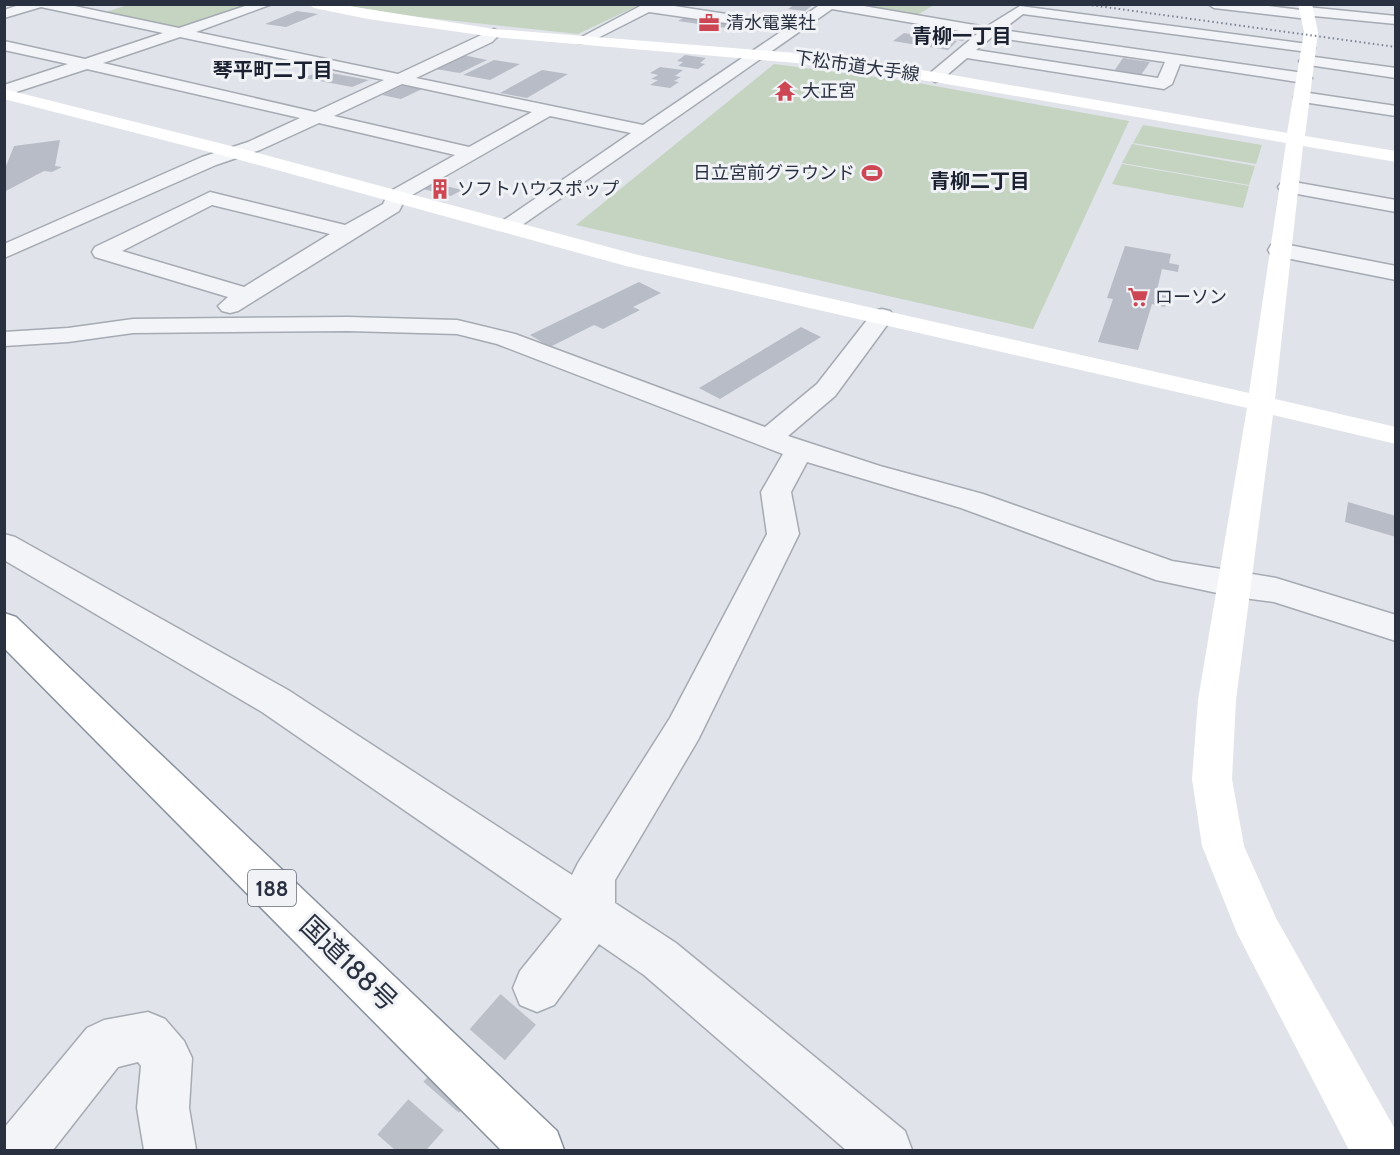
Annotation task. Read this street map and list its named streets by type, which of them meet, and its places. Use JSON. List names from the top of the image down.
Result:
{
  "streets": {
    "main road": ["下松市道大手線", "188", "国道188号"]
  },
  "districts": ["青柳一丁目", "琴平町二丁目", "青柳二丁目"],
  "places": {
    "office": ["清水電業社"],
    "temple": ["大正宮"],
    "sports": ["日立宮前グラウンド"],
    "building": ["ソフトハウスポップ"],
    "supermarket": ["ローソン"]
  }
}
